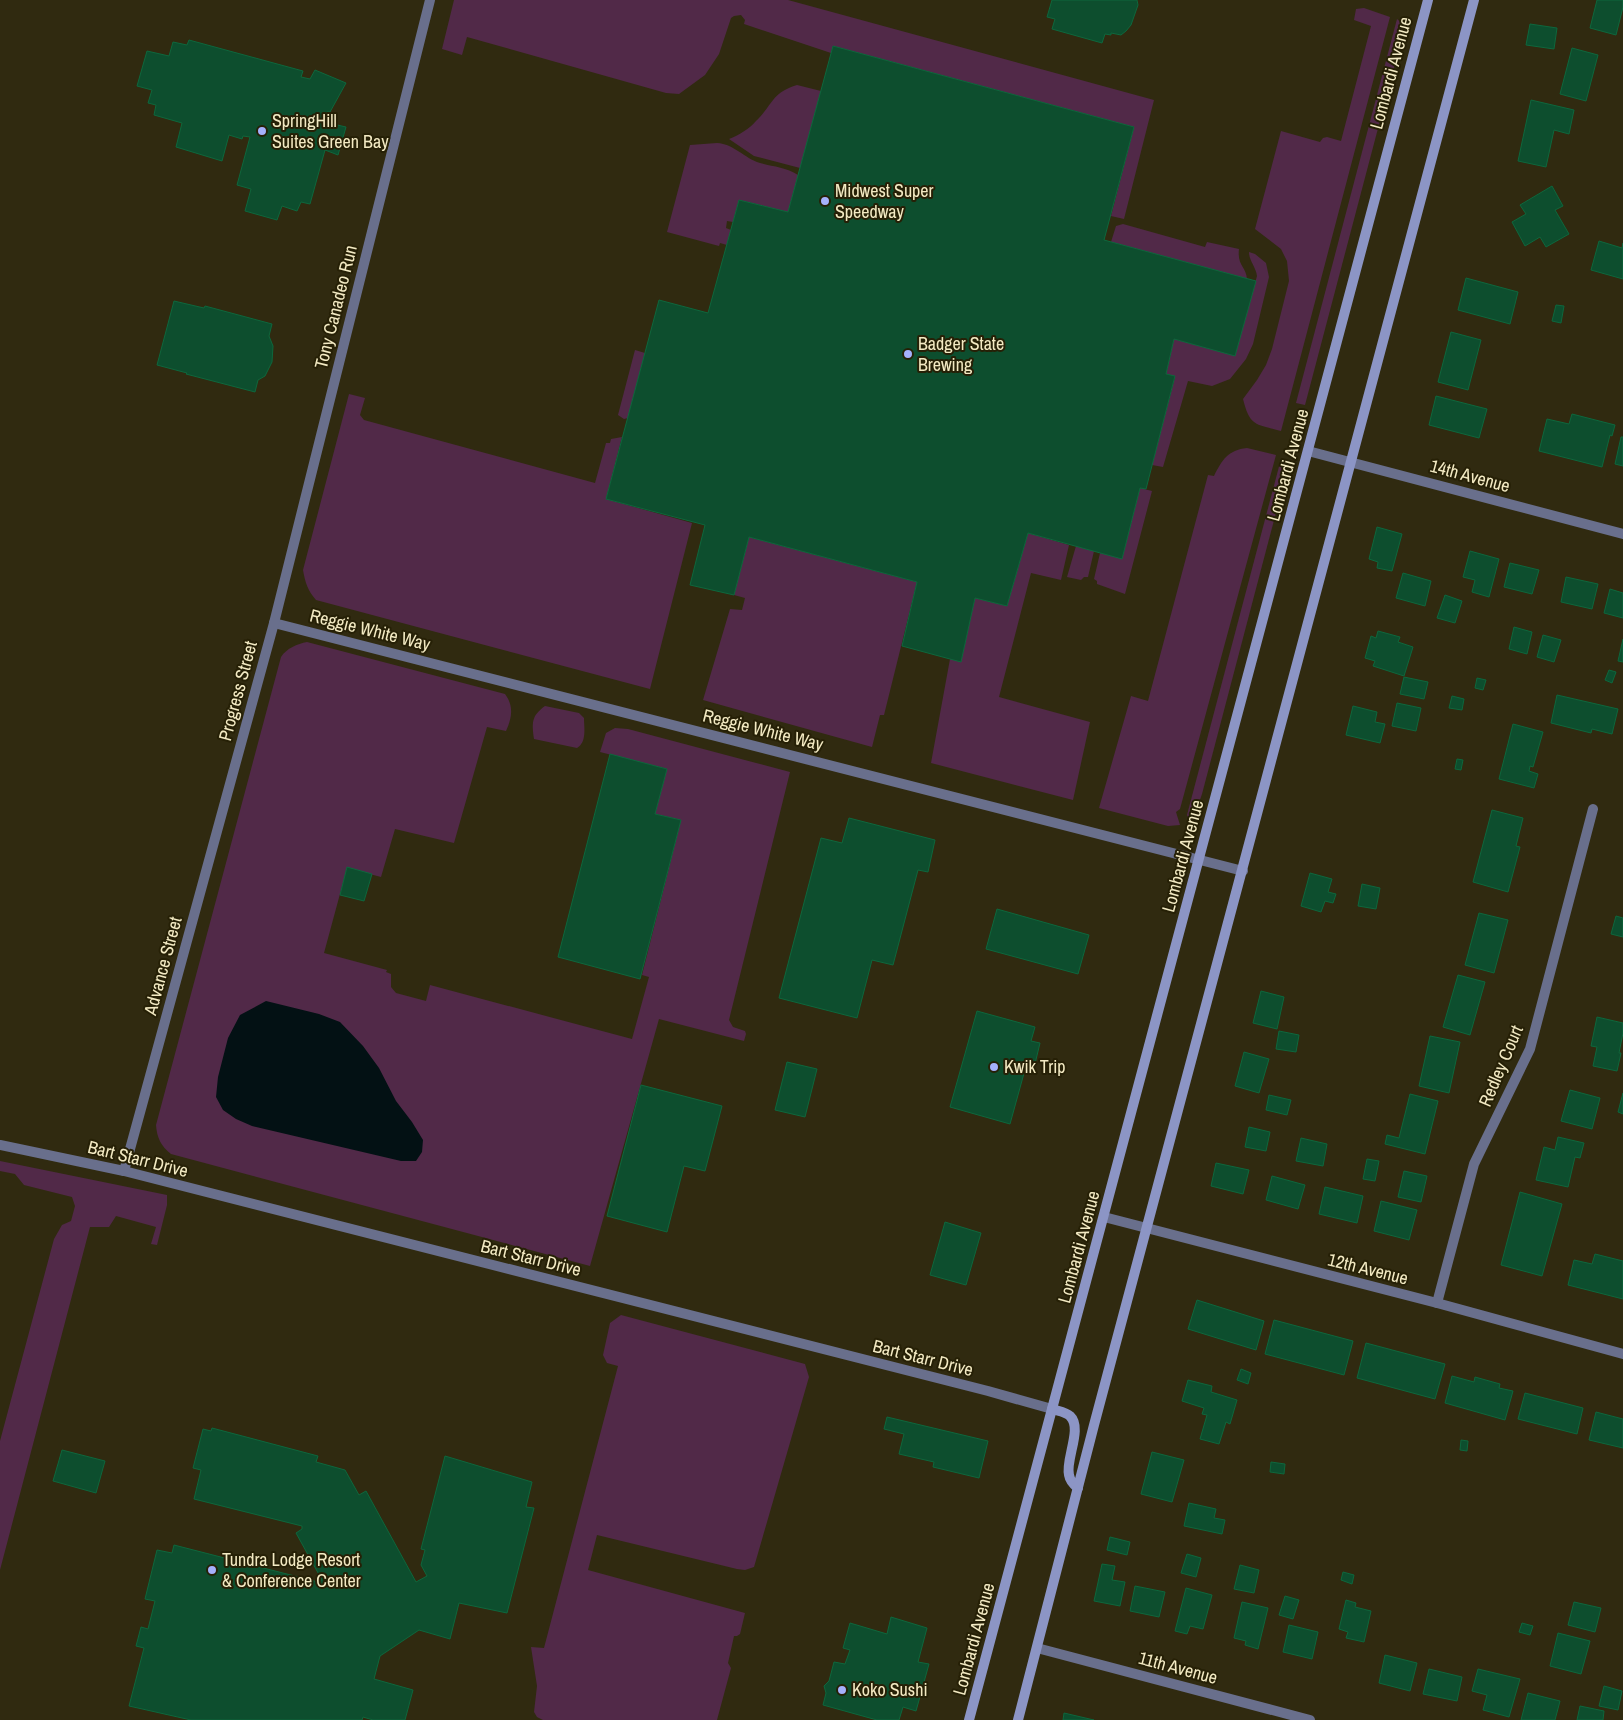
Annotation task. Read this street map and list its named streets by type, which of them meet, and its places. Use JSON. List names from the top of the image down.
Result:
{
  "streets": {
    "main road": ["Lombardi Avenue"],
    "street": [
      "Tony Canadeo Run",
      "14th Avenue",
      "Reggie White Way",
      "Progress Street",
      "Advance Street",
      "Redley Court",
      "Bart Starr Drive",
      "12th Avenue",
      "11th Avenue"
    ]
  },
  "crossings": [
    ["Lombardi Avenue", "14th Avenue"],
    ["Lombardi Avenue", "Reggie White Way"],
    ["Lombardi Avenue", "Bart Starr Drive"],
    ["Lombardi Avenue", "12th Avenue"],
    ["Tony Canadeo Run", "Reggie White Way"],
    ["Tony Canadeo Run", "Progress Street"],
    ["Reggie White Way", "Progress Street"],
    ["Progress Street", "Advance Street"],
    ["Advance Street", "Bart Starr Drive"],
    ["Redley Court", "12th Avenue"]
  ],
  "places": [
    "SpringHill Suites Green Bay",
    "Midwest Super Speedway",
    "Badger State Brewing",
    "Kwik Trip",
    "Tundra Lodge Resort & Conference Center",
    "Koko Sushi"
  ]
}
